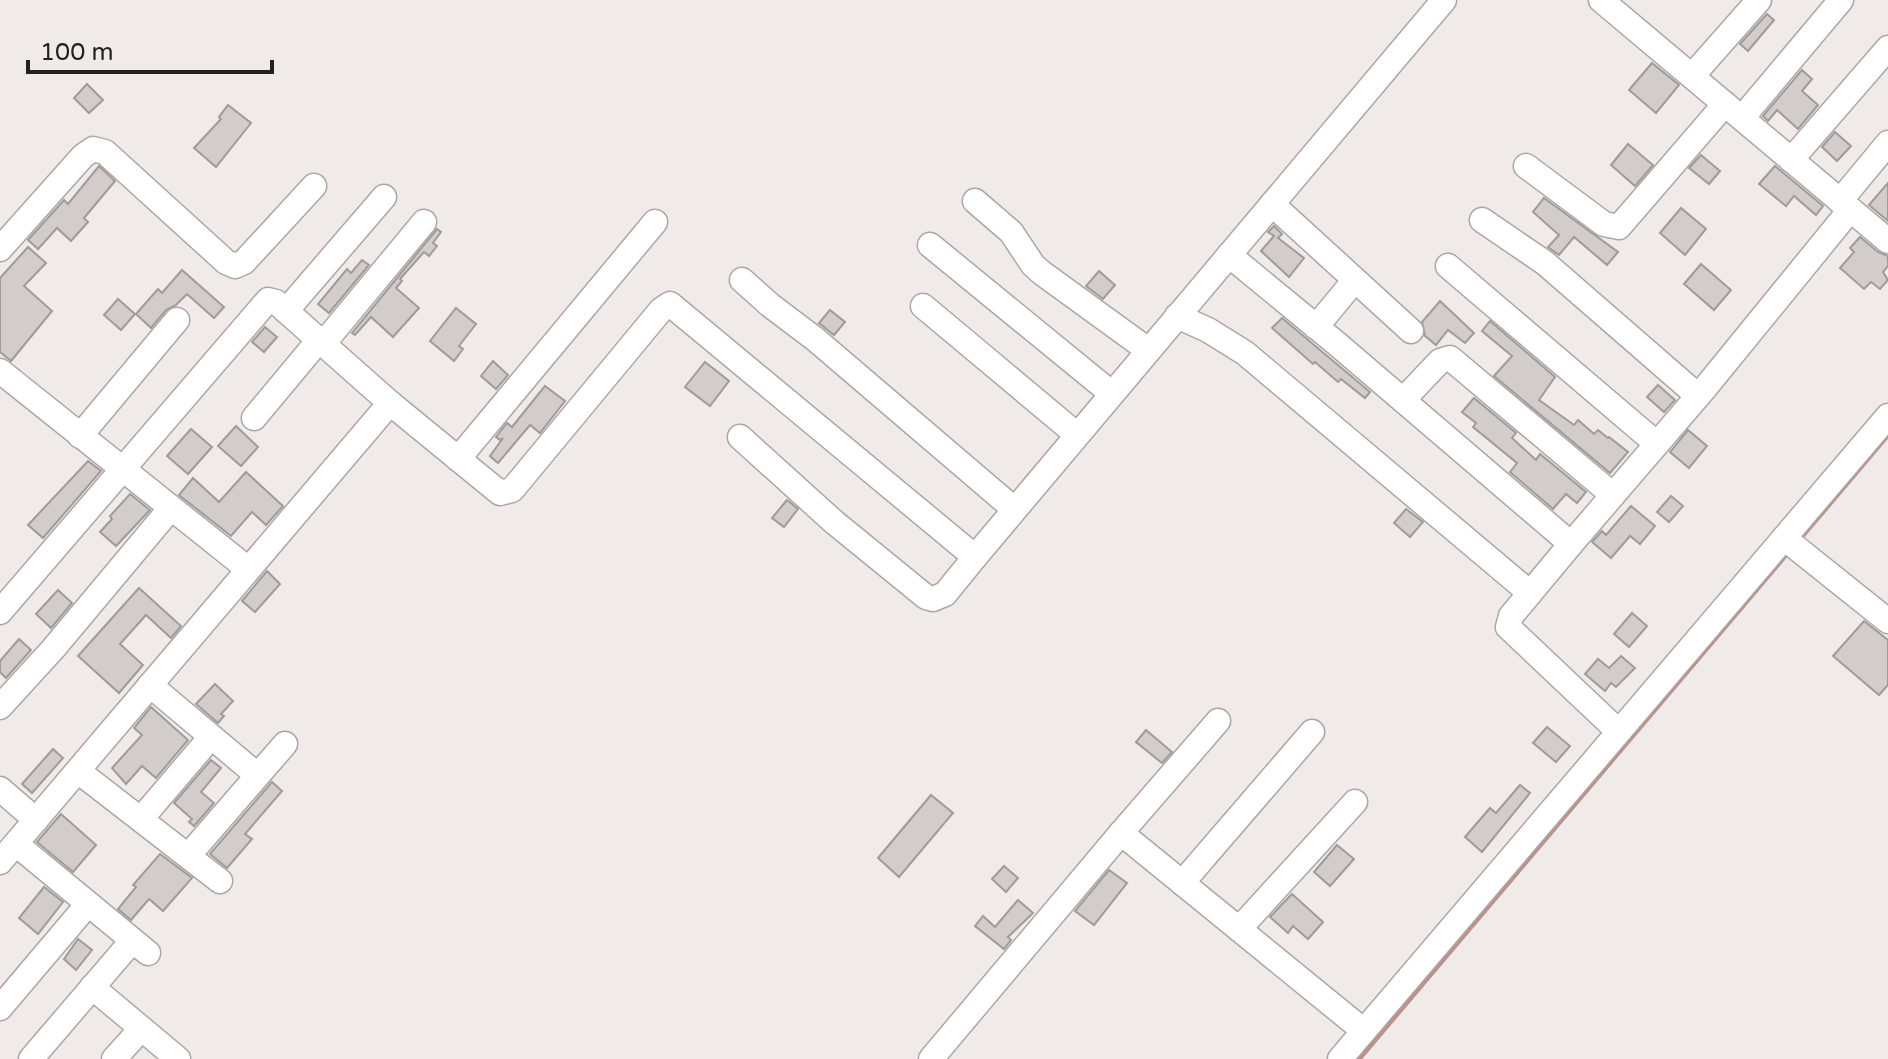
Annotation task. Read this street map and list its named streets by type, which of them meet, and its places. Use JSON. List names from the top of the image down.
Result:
{
  "scale_bar": "100 m"
}
